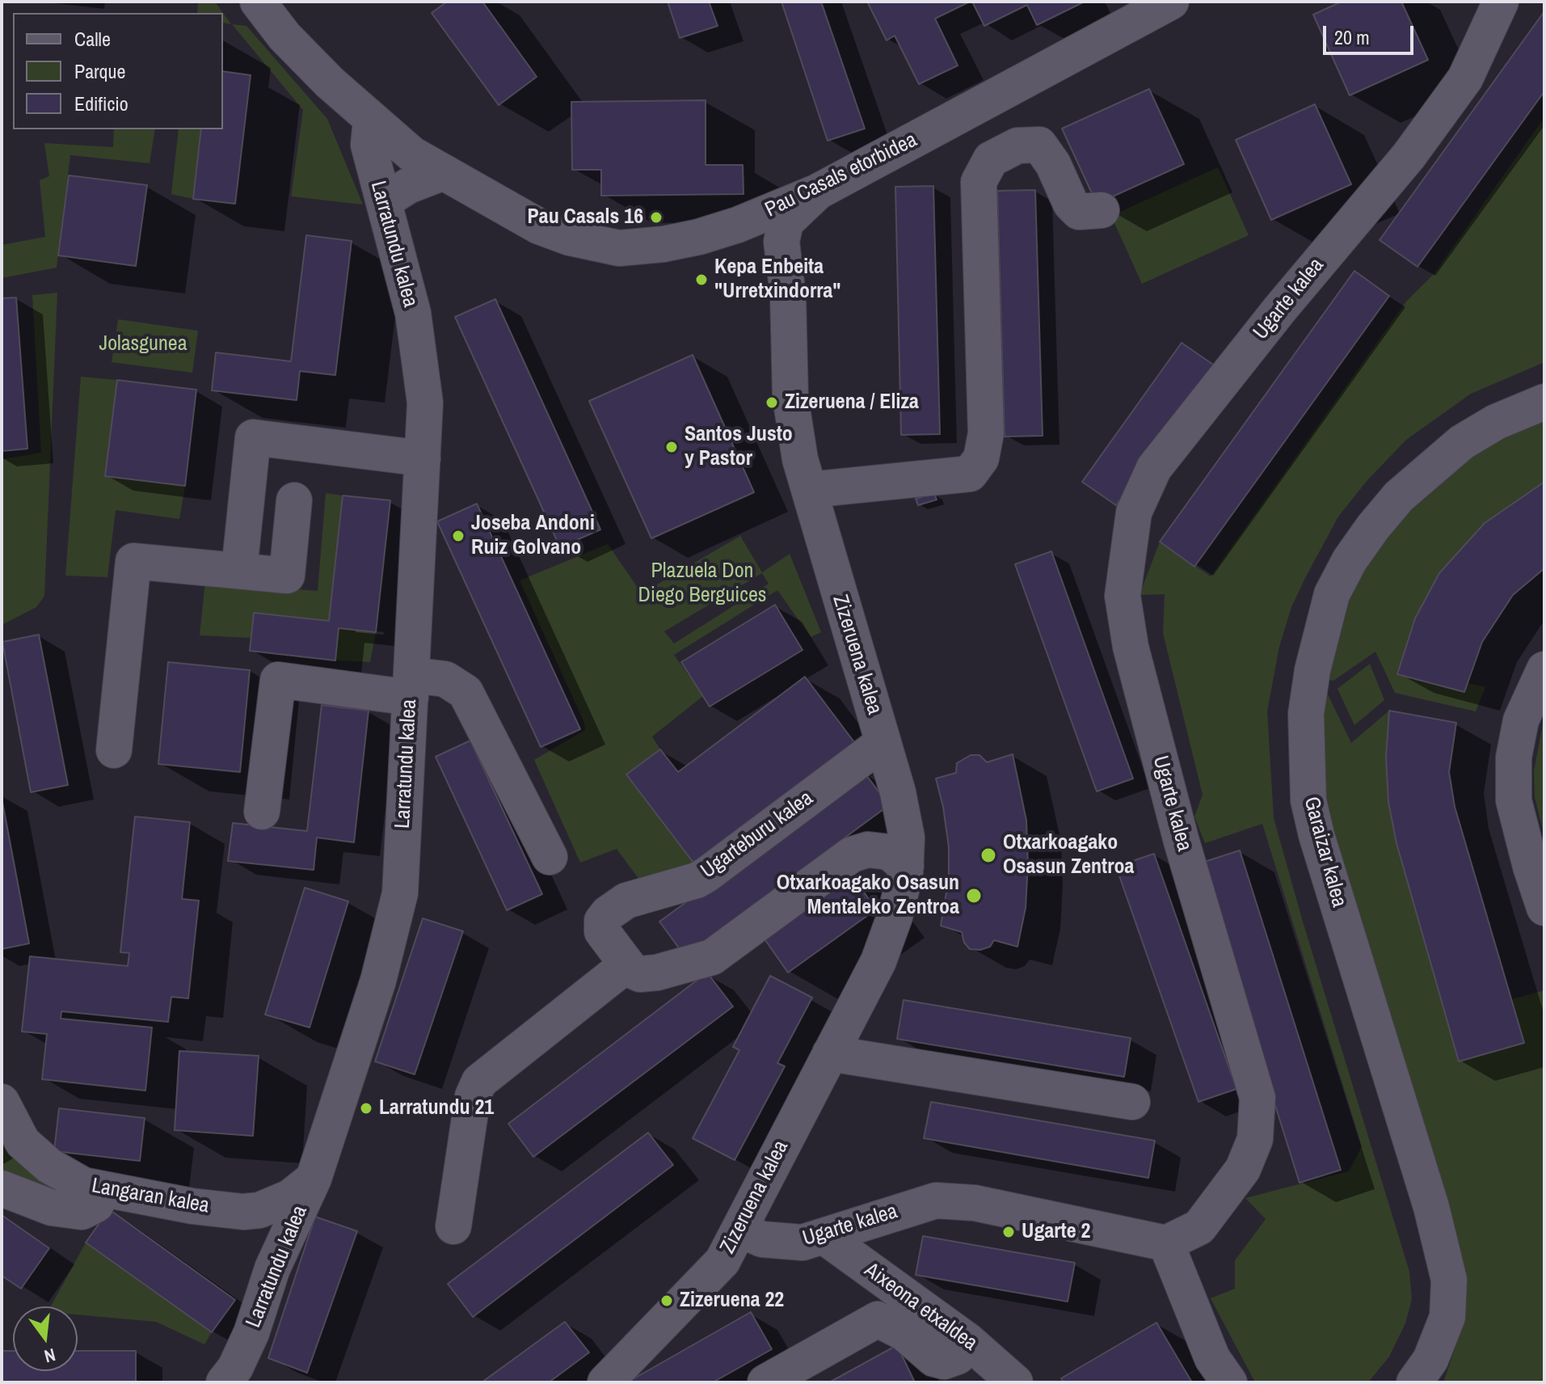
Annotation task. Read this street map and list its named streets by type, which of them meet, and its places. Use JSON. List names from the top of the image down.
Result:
{
  "streets": {
    "street": [
      "Pau Casals etorbidea",
      "Larratundu kalea",
      "Ugarte kalea",
      "Zizeruena kalea",
      "Ugarteburu kalea",
      "Garaizar kalea",
      "Langaran kalea",
      "Aixeona etxaldea"
    ]
  },
  "crossings": [
    ["Pau Casals etorbidea", "Larratundu kalea"],
    ["Larratundu kalea", "Langaran kalea"],
    ["Ugarte kalea", "Zizeruena kalea"],
    ["Ugarte kalea", "Aixeona etxaldea"],
    ["Zizeruena kalea", "Ugarteburu kalea"]
  ],
  "parks": ["Jolasgunea", "Plazuela Don Diego Berguices"],
  "places": [
    "Pau Casals 16",
    "Kepa Enbeita \"Urretxindorra\"",
    "Zizeruena / Eliza",
    "Santos Justo y Pastor",
    "Joseba Andoni Ruiz Golvano",
    "Otxarkoagako Osasun Zentroa",
    "Otxarkoagako Osasun Mentaleko Zentroa",
    "Larratundu 21",
    "Ugarte 2",
    "Zizeruena 22"
  ],
  "legend": ["Calle", "Parque", "Edificio"],
  "scale_bar": "20 m",
  "north": "bottom"
}
